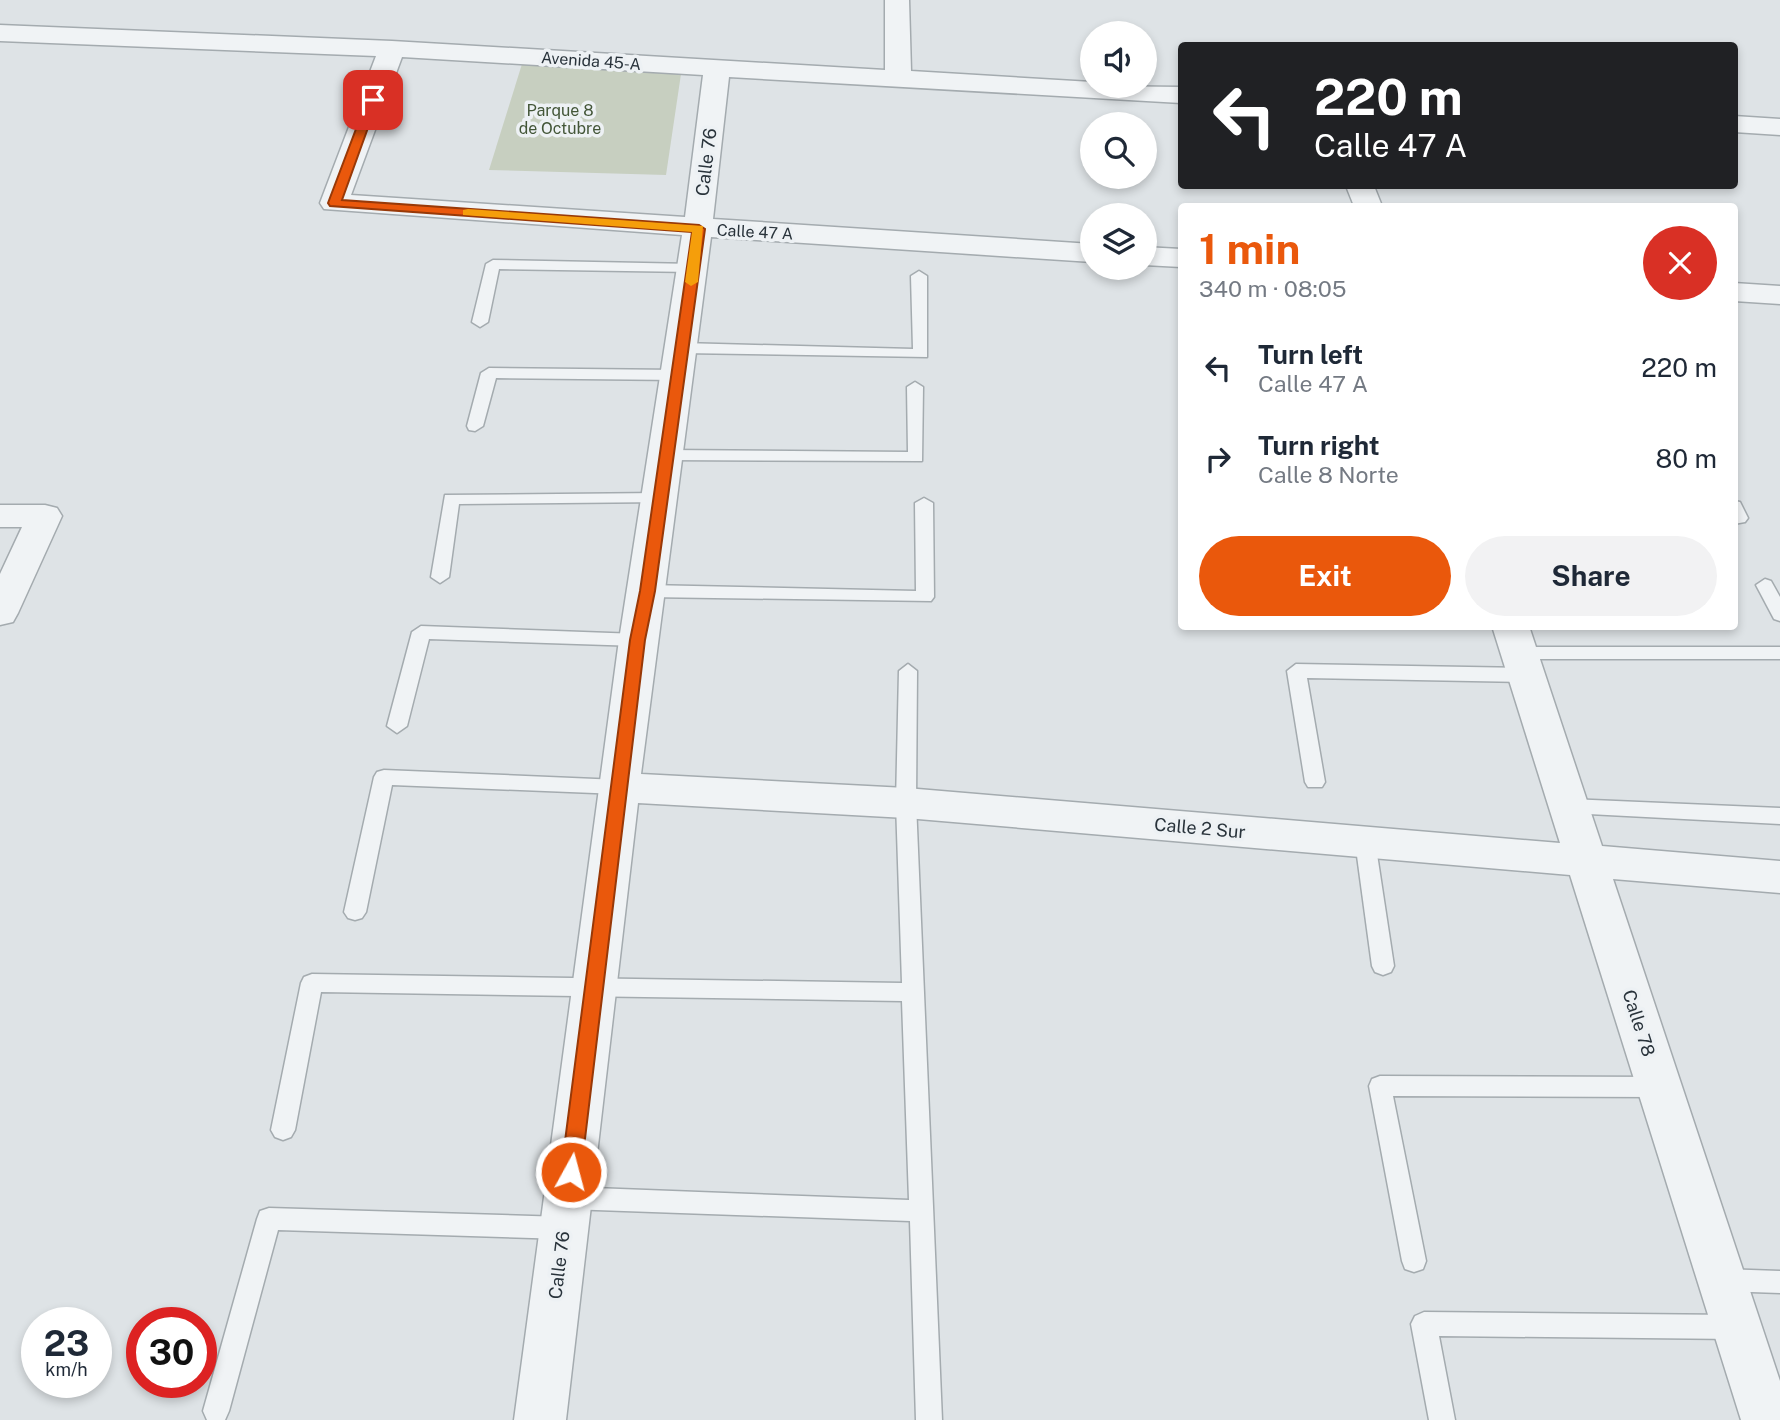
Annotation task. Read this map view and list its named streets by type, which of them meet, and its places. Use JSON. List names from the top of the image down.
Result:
{
  "streets": {
    "street": [
      "Avenida 45-A",
      "Calle 76",
      "Calle 47 A",
      "Calle 2 Sur",
      "Calle 78"
    ]
  },
  "crossings": [
    ["Avenida 45-A", "Calle 76"],
    ["Avenida 45-A", "Calle 47 A"],
    ["Calle 76", "Calle 47 A"],
    ["Calle 76", "Calle 2 Sur"],
    ["Calle 2 Sur", "Calle 78"]
  ],
  "parks": ["Parque 8 de Octubre"],
  "page": {
    "turn": ["220 m", "Calle 47 A"],
    "heading": ["1 min", "340 m · 08:05"],
    "list": [
      {
        "name": "Turn left",
        "note": "Calle 47 A",
        "value": "220 m"
      },
      {
        "name": "Turn right",
        "note": "Calle 8 Norte",
        "value": "80 m"
      }
    ],
    "buttons": ["Exit", "Share"],
    "speed": "23 km/h",
    "limit": "30"
  }
}
